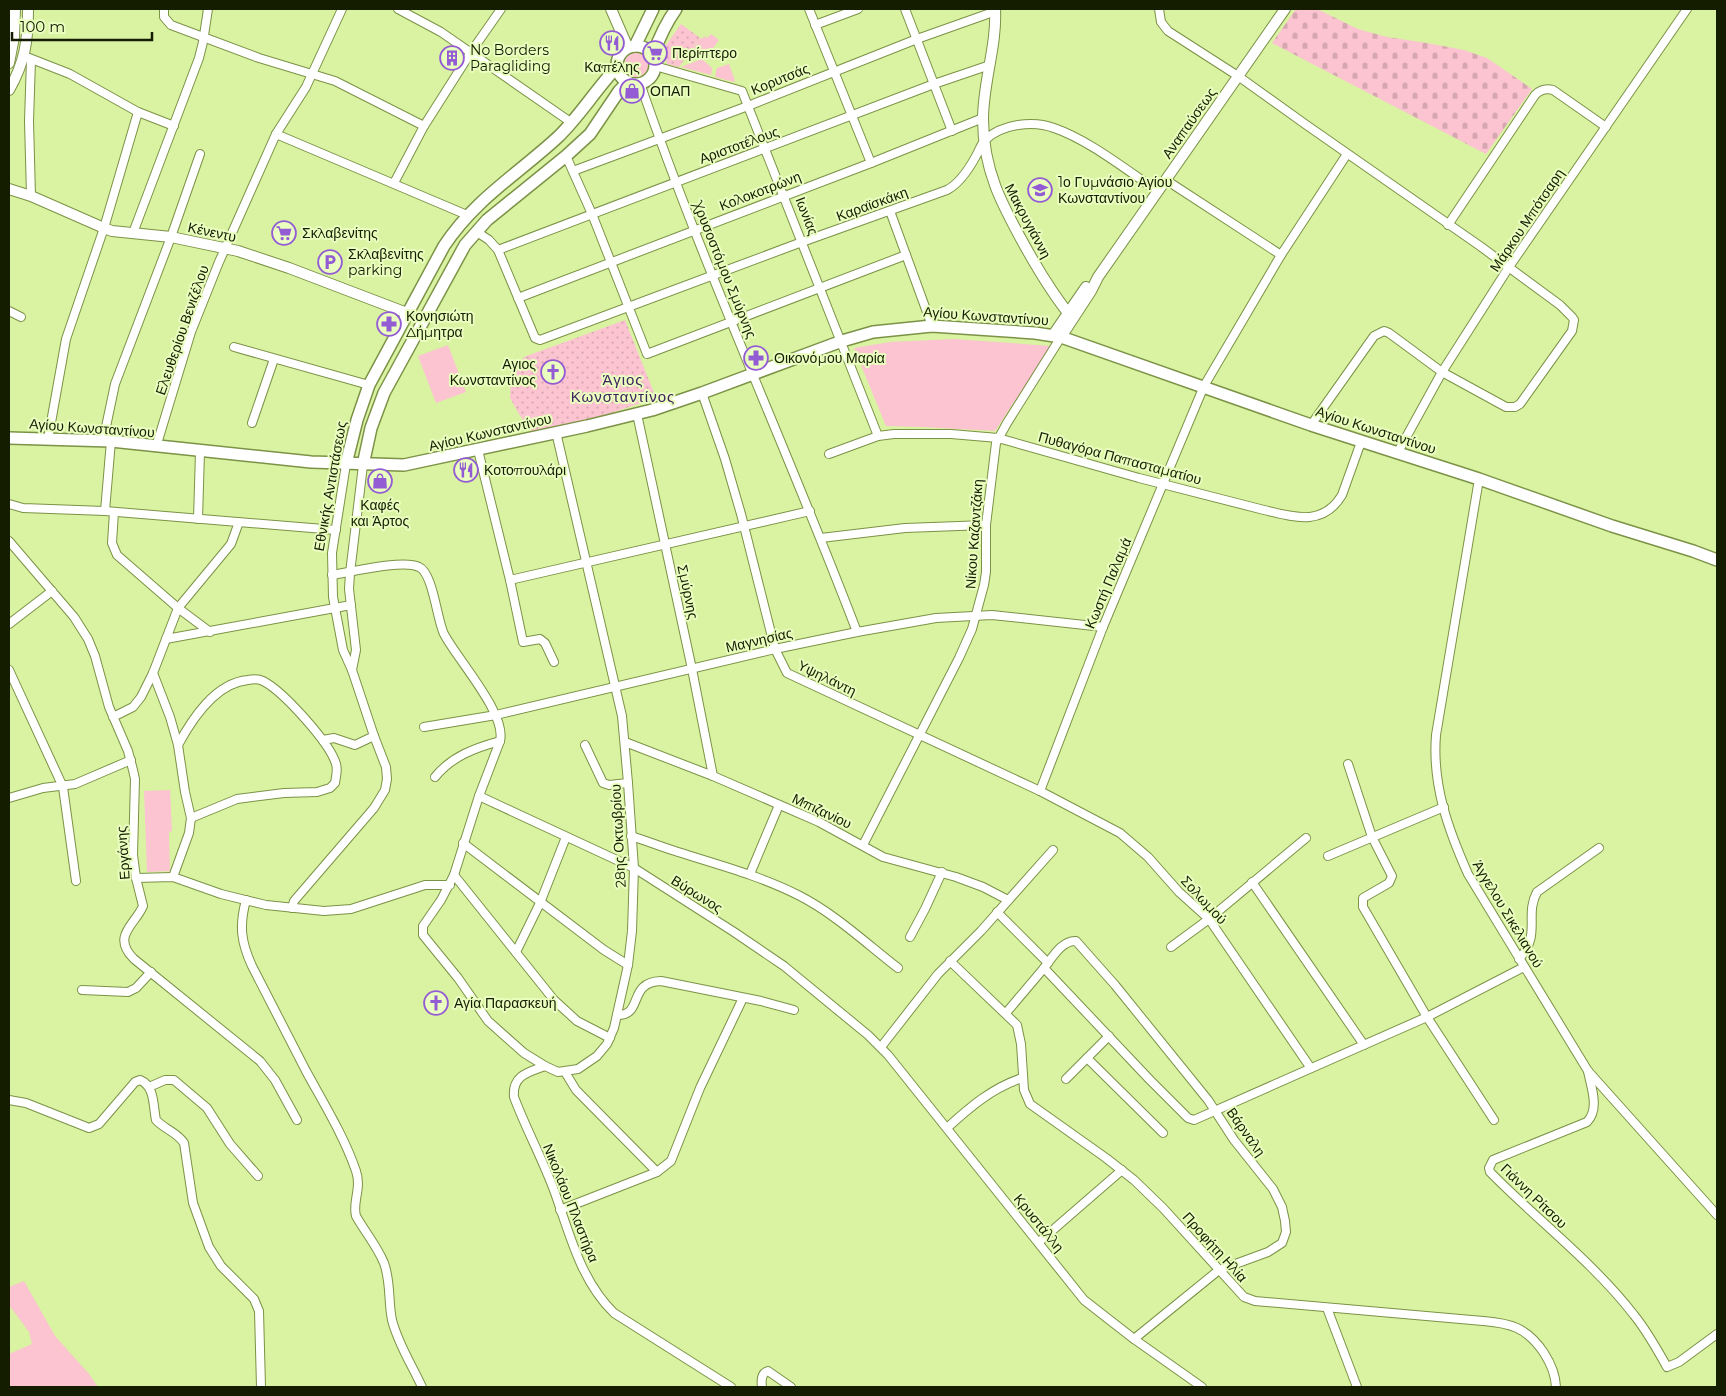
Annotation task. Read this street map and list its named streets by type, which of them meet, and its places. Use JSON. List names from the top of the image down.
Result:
{
  "streets": {
    "main road": ["Αγίου Κωνσταντίνου", "Εθνικής Αντιστάσεως"],
    "street": [
      "Κορυτσάς",
      "Αναπαύσεως",
      "Αριστοτέλους",
      "Κολοκοτρώνη",
      "Καραϊσκάκη",
      "Ιωνίας",
      "Μάρκου Μπότσαρη",
      "Μακρυγιάννη",
      "Κένεντυ",
      "Χρυσοστόμου Σμύρνης",
      "Ελευθερίου Βενιζέλου",
      "Πυθαγόρα Παπασταματίου",
      "Νίκου Καζαντζάκη",
      "Κωστή Παλαμά",
      "Σμύρνης",
      "Μαγνησίας",
      "Υψηλάντη",
      "Μπιζανίου",
      "28ης Οκτωβρίου",
      "Εργάνης",
      "Βύρωνος",
      "Σολωμού",
      "Άγγελου Σικελιανού",
      "Βάρναλη",
      "Γιάννη Ρίτσου",
      "Νικολάου Πλαστήρα",
      "Κρυστάλλη",
      "Προφήτη Ηλία"
    ]
  },
  "crossings": [
    ["Κορυτσάς", "Ιωνίας"],
    ["Κορυτσάς", "Μακρυγιάννη"],
    ["Κορυτσάς", "Χρυσοστόμου Σμύρνης"],
    ["Αναπαύσεως", "Μακρυγιάννη"],
    ["Αναπαύσεως", "Αγίου Κωνσταντίνου"],
    ["Αναπαύσεως", "Νίκου Καζαντζάκη"],
    ["Αριστοτέλους", "Ιωνίας"],
    ["Αριστοτέλους", "Μακρυγιάννη"],
    ["Αριστοτέλους", "Χρυσοστόμου Σμύρνης"],
    ["Κολοκοτρώνη", "Καραϊσκάκη"],
    ["Κολοκοτρώνη", "Ιωνίας"],
    ["Κολοκοτρώνη", "Μακρυγιάννη"],
    ["Κολοκοτρώνη", "Χρυσοστόμου Σμύρνης"],
    ["Καραϊσκάκη", "Ιωνίας"],
    ["Καραϊσκάκη", "Μακρυγιάννη"],
    ["Καραϊσκάκη", "Χρυσοστόμου Σμύρνης"],
    ["Ιωνίας", "Χρυσοστόμου Σμύρνης"],
    ["Ιωνίας", "Αγίου Κωνσταντίνου"],
    ["Ιωνίας", "Πυθαγόρα Παπασταματίου"],
    ["Ιωνίας", "Εθνικής Αντιστάσεως"],
    ["Μάρκου Μπότσαρη", "Αγίου Κωνσταντίνου"],
    ["Κένεντυ", "Ελευθερίου Βενιζέλου"],
    ["Κένεντυ", "Εθνικής Αντιστάσεως"],
    ["Χρυσοστόμου Σμύρνης", "Αγίου Κωνσταντίνου"],
    ["Χρυσοστόμου Σμύρνης", "Εθνικής Αντιστάσεως"],
    ["Χρυσοστόμου Σμύρνης", "Μαγνησίας"],
    ["Αγίου Κωνσταντίνου", "Ελευθερίου Βενιζέλου"],
    ["Αγίου Κωνσταντίνου", "Πυθαγόρα Παπασταματίου"],
    ["Αγίου Κωνσταντίνου", "Εθνικής Αντιστάσεως"],
    ["Αγίου Κωνσταντίνου", "Νίκου Καζαντζάκη"],
    ["Αγίου Κωνσταντίνου", "Κωστή Παλαμά"],
    ["Αγίου Κωνσταντίνου", "Σμύρνης"],
    ["Αγίου Κωνσταντίνου", "Υψηλάντη"],
    ["Αγίου Κωνσταντίνου", "28ης Οκτωβρίου"],
    ["Αγίου Κωνσταντίνου", "Άγγελου Σικελιανού"],
    ["Πυθαγόρα Παπασταματίου", "Νίκου Καζαντζάκη"],
    ["Πυθαγόρα Παπασταματίου", "Κωστή Παλαμά"],
    ["Νίκου Καζαντζάκη", "Μαγνησίας"],
    ["Νίκου Καζαντζάκη", "Υψηλάντη"],
    ["Νίκου Καζαντζάκη", "Μπιζανίου"],
    ["Κωστή Παλαμά", "Μαγνησίας"],
    ["Κωστή Παλαμά", "Υψηλάντη"],
    ["Κωστή Παλαμά", "Σολωμού"],
    ["Σμύρνης", "Μαγνησίας"],
    ["Σμύρνης", "Μπιζανίου"],
    ["Μαγνησίας", "Υψηλάντη"],
    ["Μαγνησίας", "28ης Οκτωβρίου"],
    ["Υψηλάντη", "Σολωμού"],
    ["Μπιζανίου", "28ης Οκτωβρίου"],
    ["28ης Οκτωβρίου", "Βύρωνος"],
    ["Βύρωνος", "Κρυστάλλη"],
    ["Άγγελου Σικελιανού", "Γιάννη Ρίτσου"],
    ["Βάρναλη", "Κρυστάλλη"],
    ["Βάρναλη", "Προφήτη Ηλία"]
  ],
  "districts": ["Άγιος Κωνσταντίνος"],
  "places": {
    "restaurant": ["Καπέλης", "Κοτοπουλάρι"],
    "supermarket": ["Περίπτερο", "Σκλαβενίτης"],
    "building": ["No Borders Paragliding"],
    "shop": ["ΟΠΑΠ", "Καφές και Άρτος"],
    "school or university": ["1ο Γυμνάσιο Αγίου Κωνσταντίνου"],
    "parking": ["Σκλαβενίτης parking"],
    "pharmacy": ["Κονησιώτη Δήμητρα", "Οικονόμου Μαρία"],
    "church": ["Αγιος Κωνσταντίνος", "Αγία Παρασκευή"]
  },
  "scale_bar": "100 m"
}
